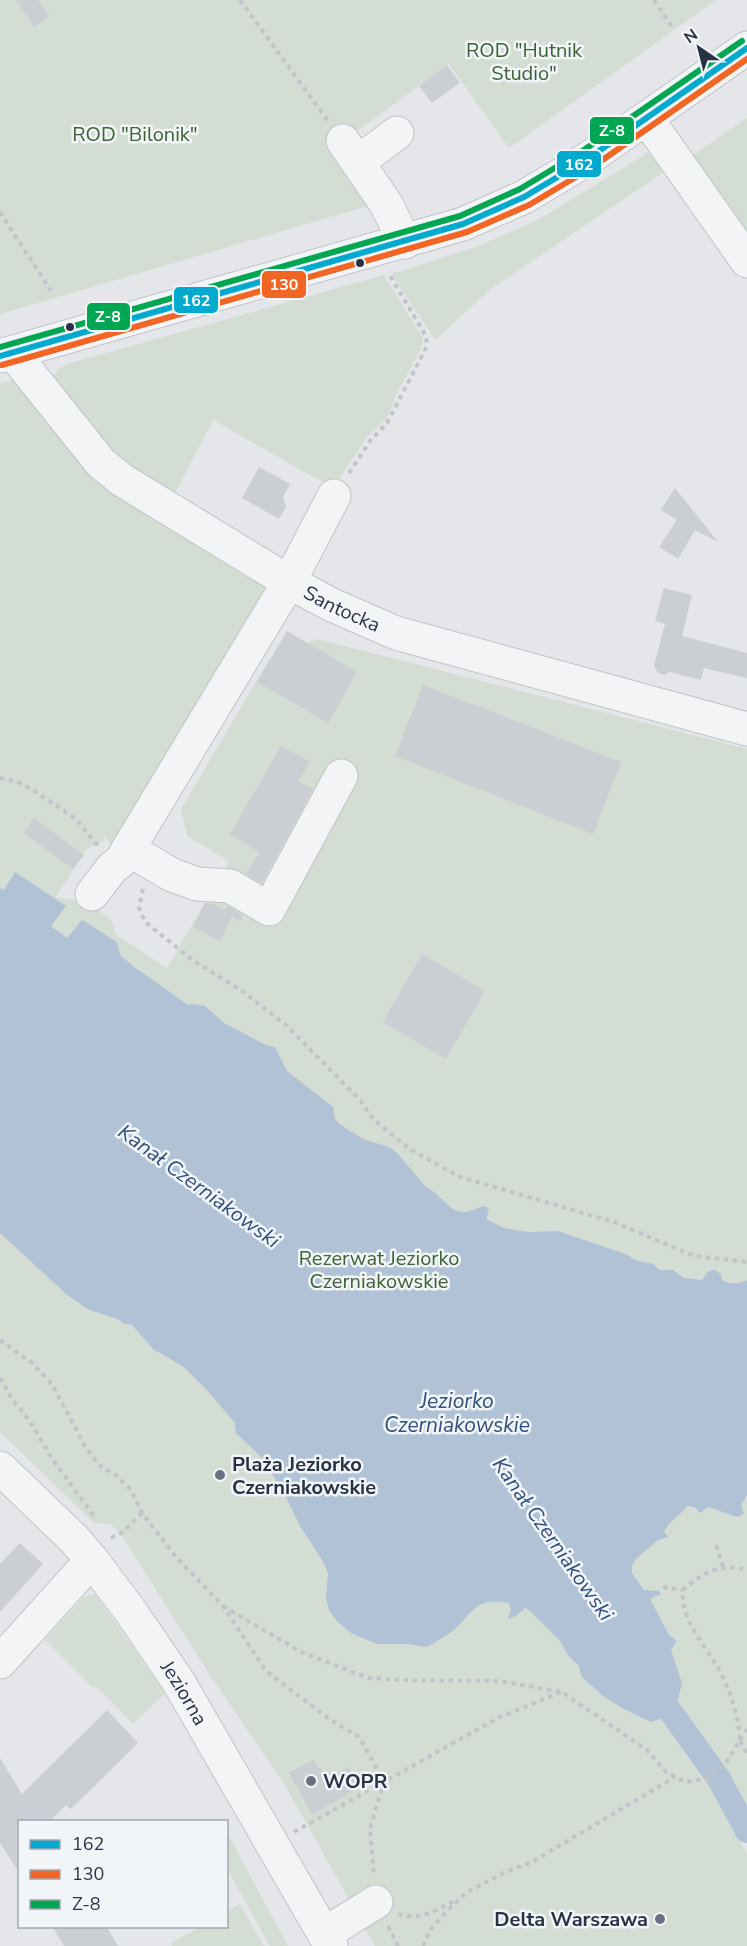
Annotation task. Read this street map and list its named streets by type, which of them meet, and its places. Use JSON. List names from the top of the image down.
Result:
{
  "streets": {
    "street": ["Santocka", "Jeziorna"]
  },
  "water": ["Kanał Czerniakowski", "Jeziorko Czerniakowskie"],
  "parks": ["ROD \"Hutnik Studio\"", "ROD \"Bilonik\"", "Rezerwat Jeziorko Czerniakowskie"],
  "places": ["Plaża Jeziorko Czerniakowskie", "WOPR", "Delta Warszawa"],
  "lines": ["transit line Z-8", "transit line 162", "transit line 130"],
  "legend": ["162", "130", "Z-8"],
  "north": "top left"
}
